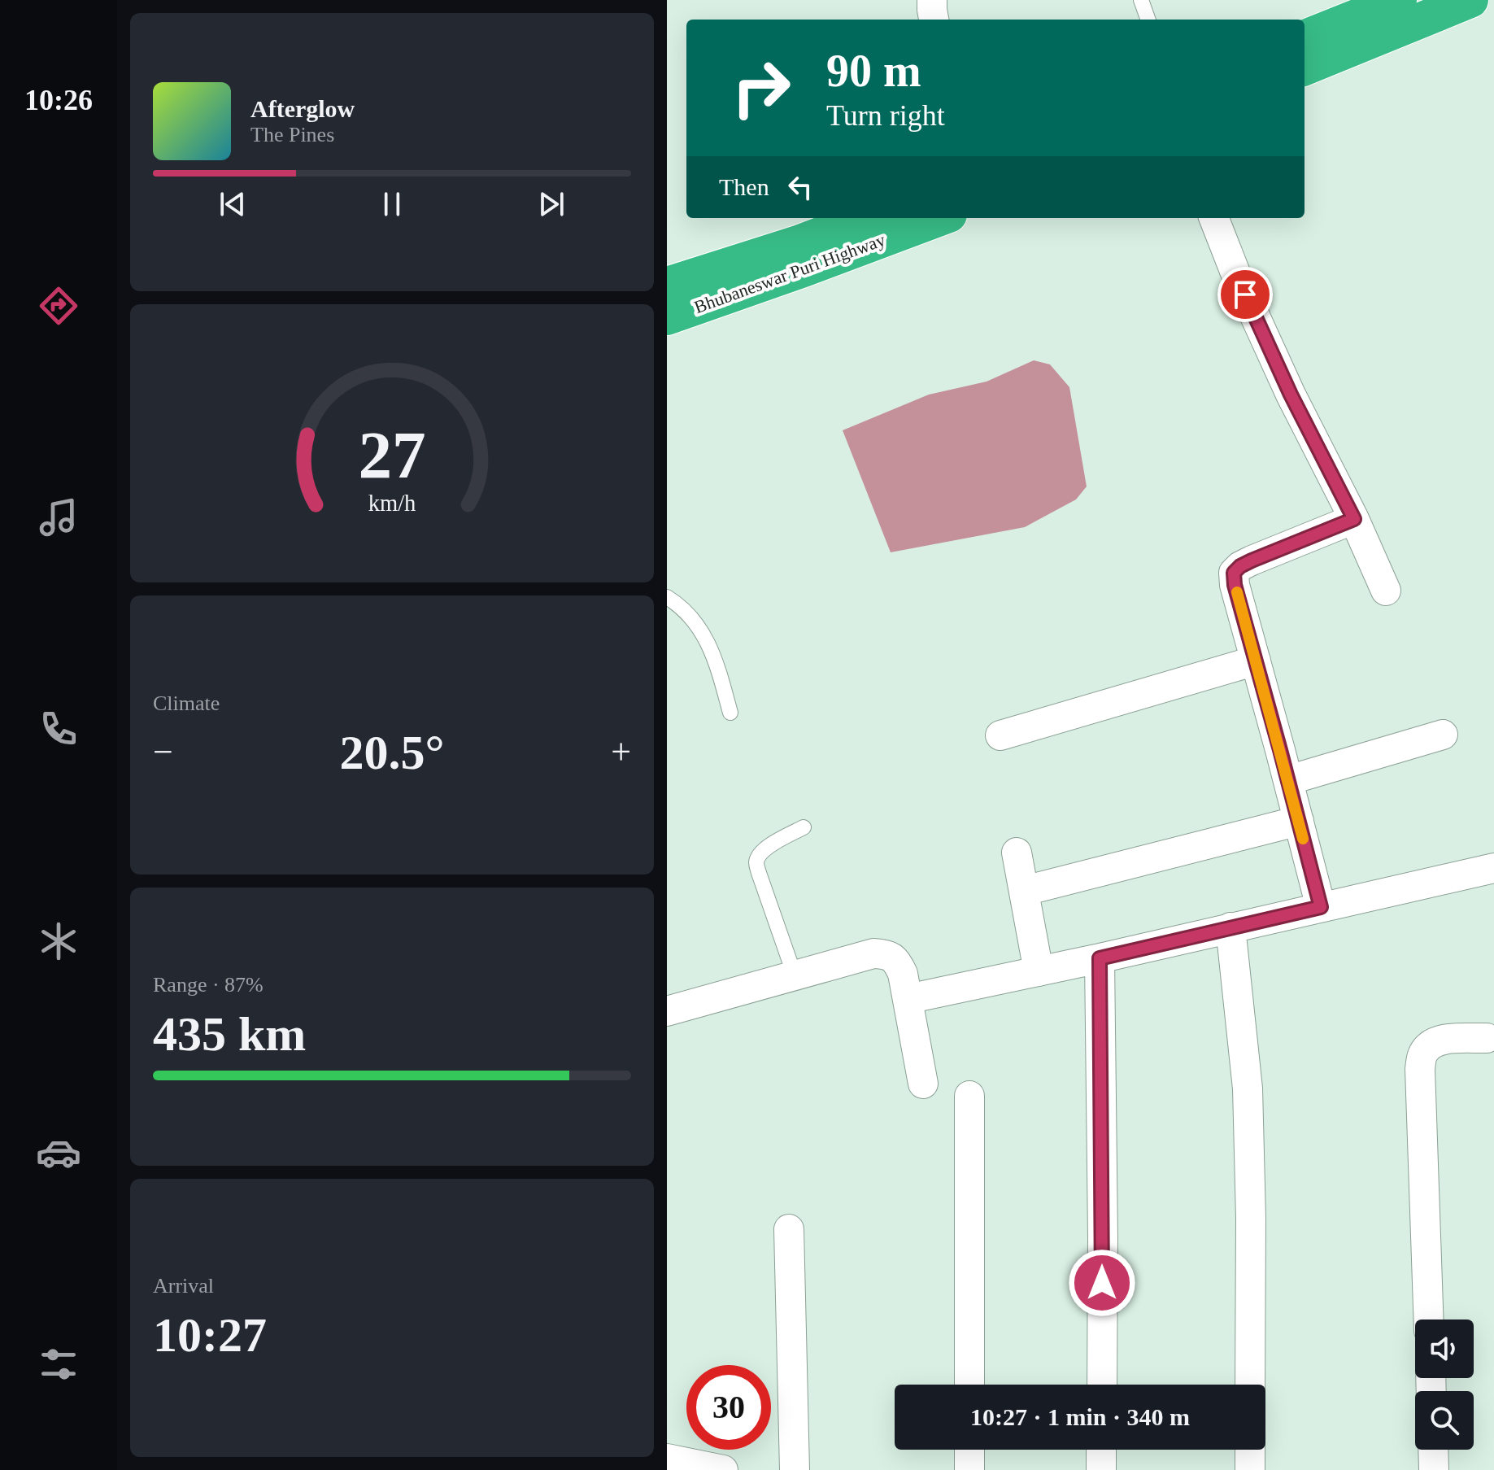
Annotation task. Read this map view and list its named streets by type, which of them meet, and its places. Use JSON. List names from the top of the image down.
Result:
{
  "streets": {
    "highway": ["Bhubaneswar Puri Highway"]
  },
  "page": {
    "tabs": "10:26",
    "turn": ["90 m", "Turn right"],
    "song": ["Afterglow", "The Pines"],
    "then": "Then",
    "tile": [
      "Climate",
      ["Range · 87%", "435 km"],
      ["Arrival", "10:27"]
    ],
    "heat": ["−", "20.5°", "+"],
    "limit": "30",
    "trip": "10:27 · 1 min · 340 m",
    "gauge": ["27", "km/h"]
  }
}
